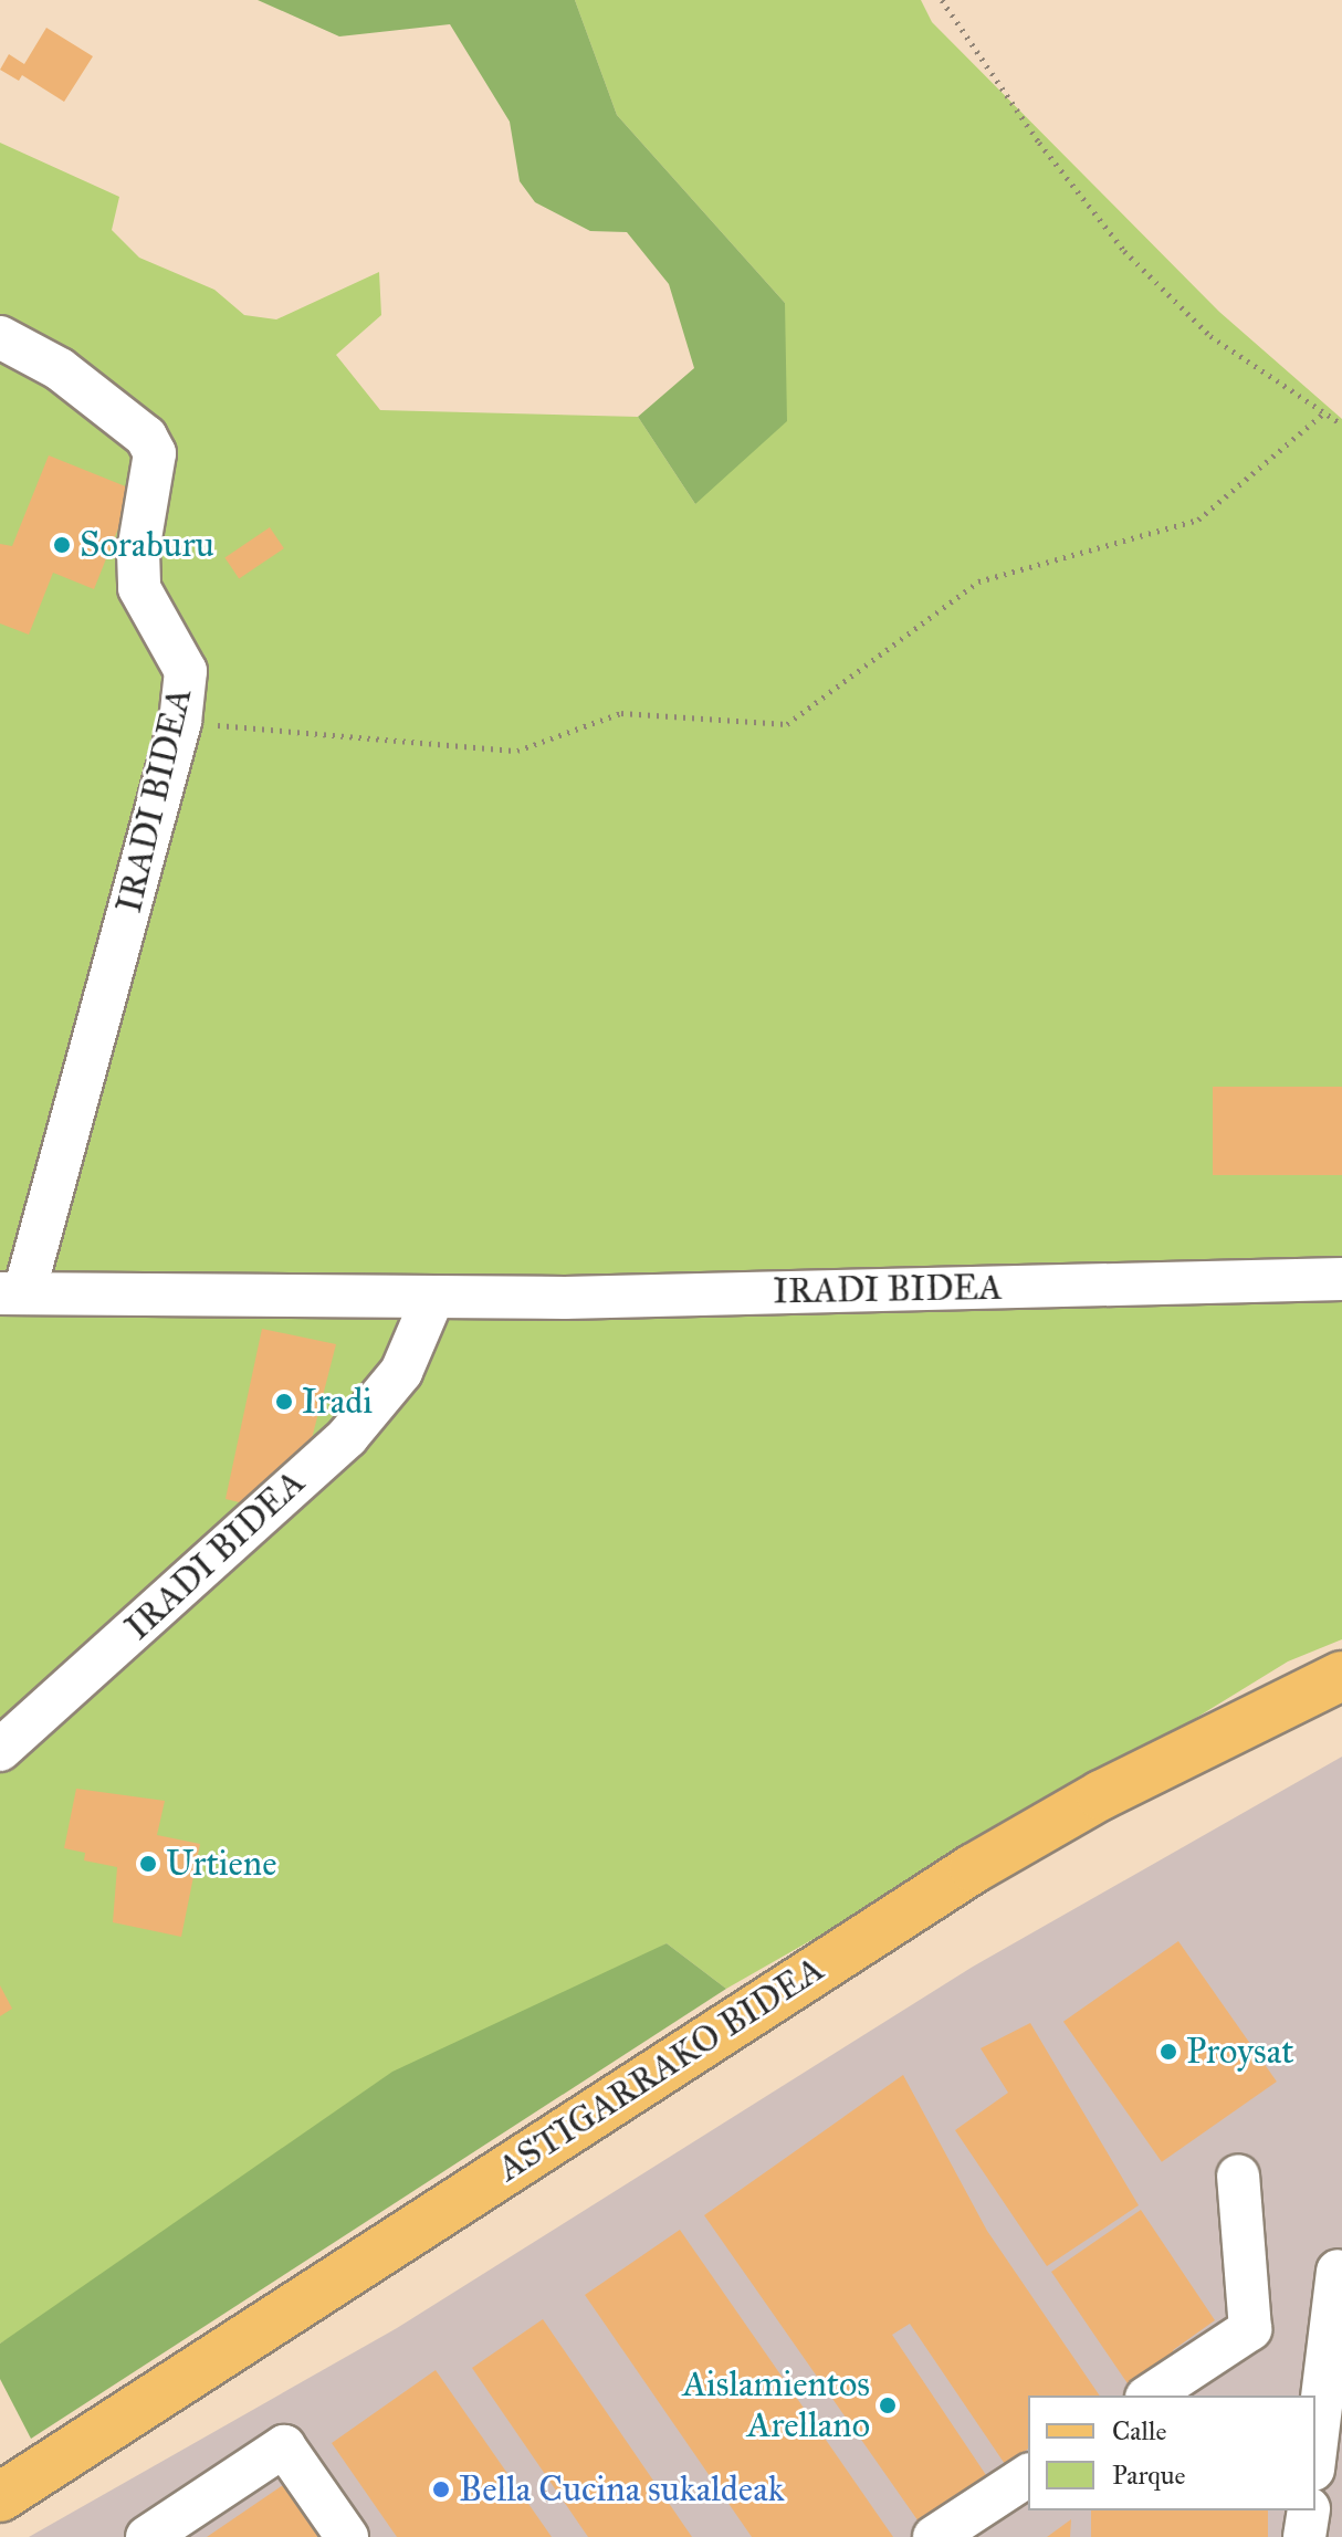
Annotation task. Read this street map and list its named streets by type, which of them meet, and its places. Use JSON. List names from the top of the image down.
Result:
{
  "streets": {
    "main road": ["ASTIGARRAKO BIDEA"],
    "street": ["IRADI BIDEA"]
  },
  "places": [
    "Soraburu",
    "Iradi",
    "Urtiene",
    "Proysat",
    "Aislamientos Arellano",
    "Bella Cucina sukaldeak"
  ],
  "legend": ["Calle", "Parque"]
}
